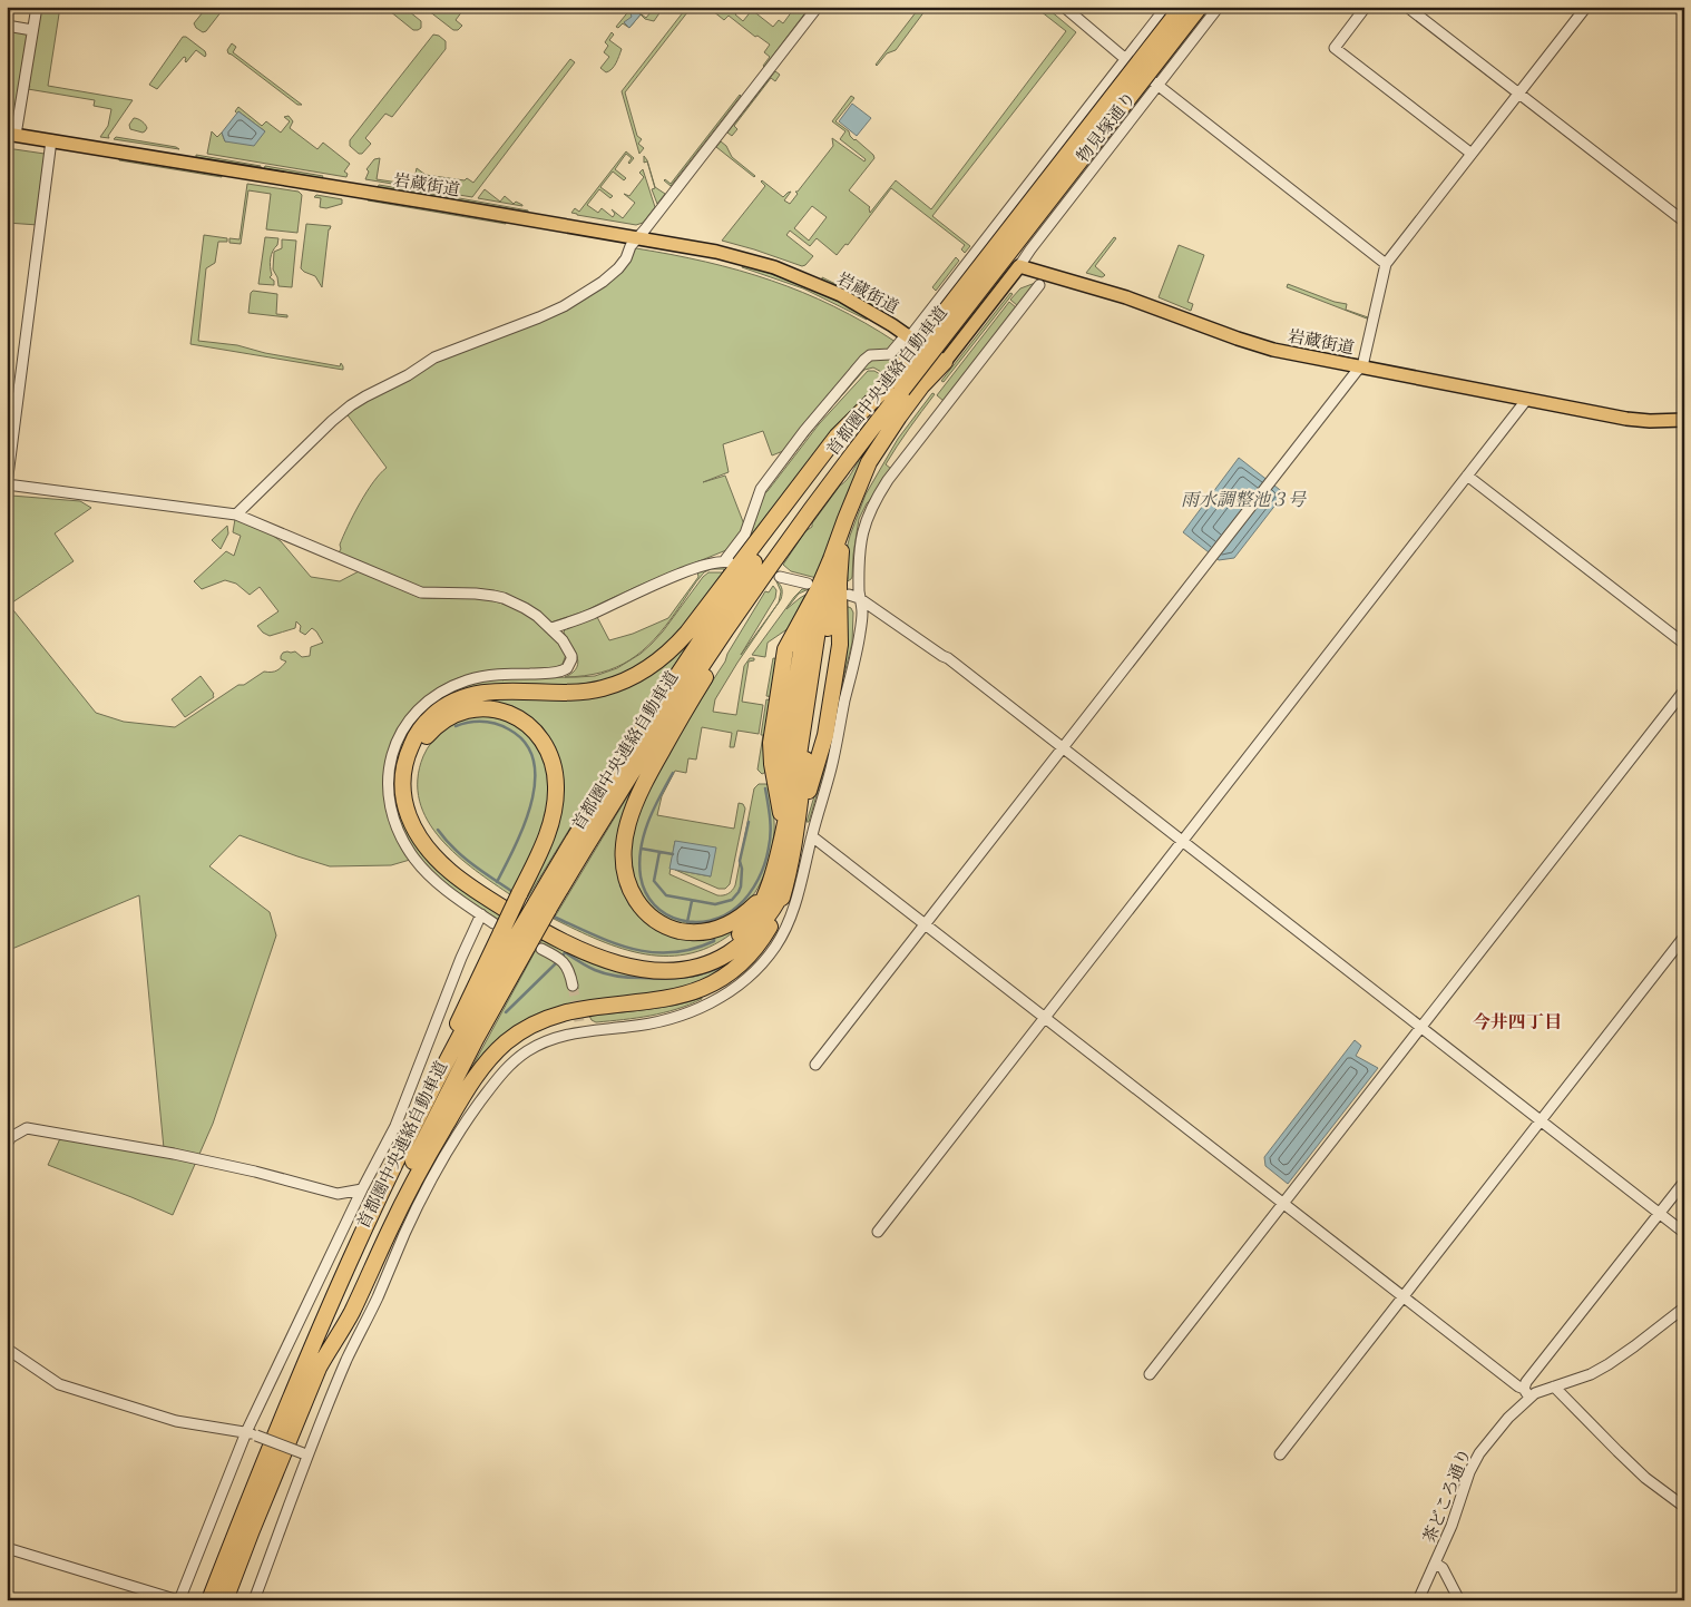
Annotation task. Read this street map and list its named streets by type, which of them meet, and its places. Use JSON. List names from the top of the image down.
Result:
{
  "streets": {
    "highway": ["首都圏中央連絡自動車道"],
    "main road": ["岩蔵街道"],
    "street": ["物見塚通り", "茶どころ通り"]
  },
  "crossings": [
    ["物見塚通り", "岩蔵街道"]
  ],
  "districts": ["今井四丁目"],
  "water": ["雨水調整池３号"]
}
